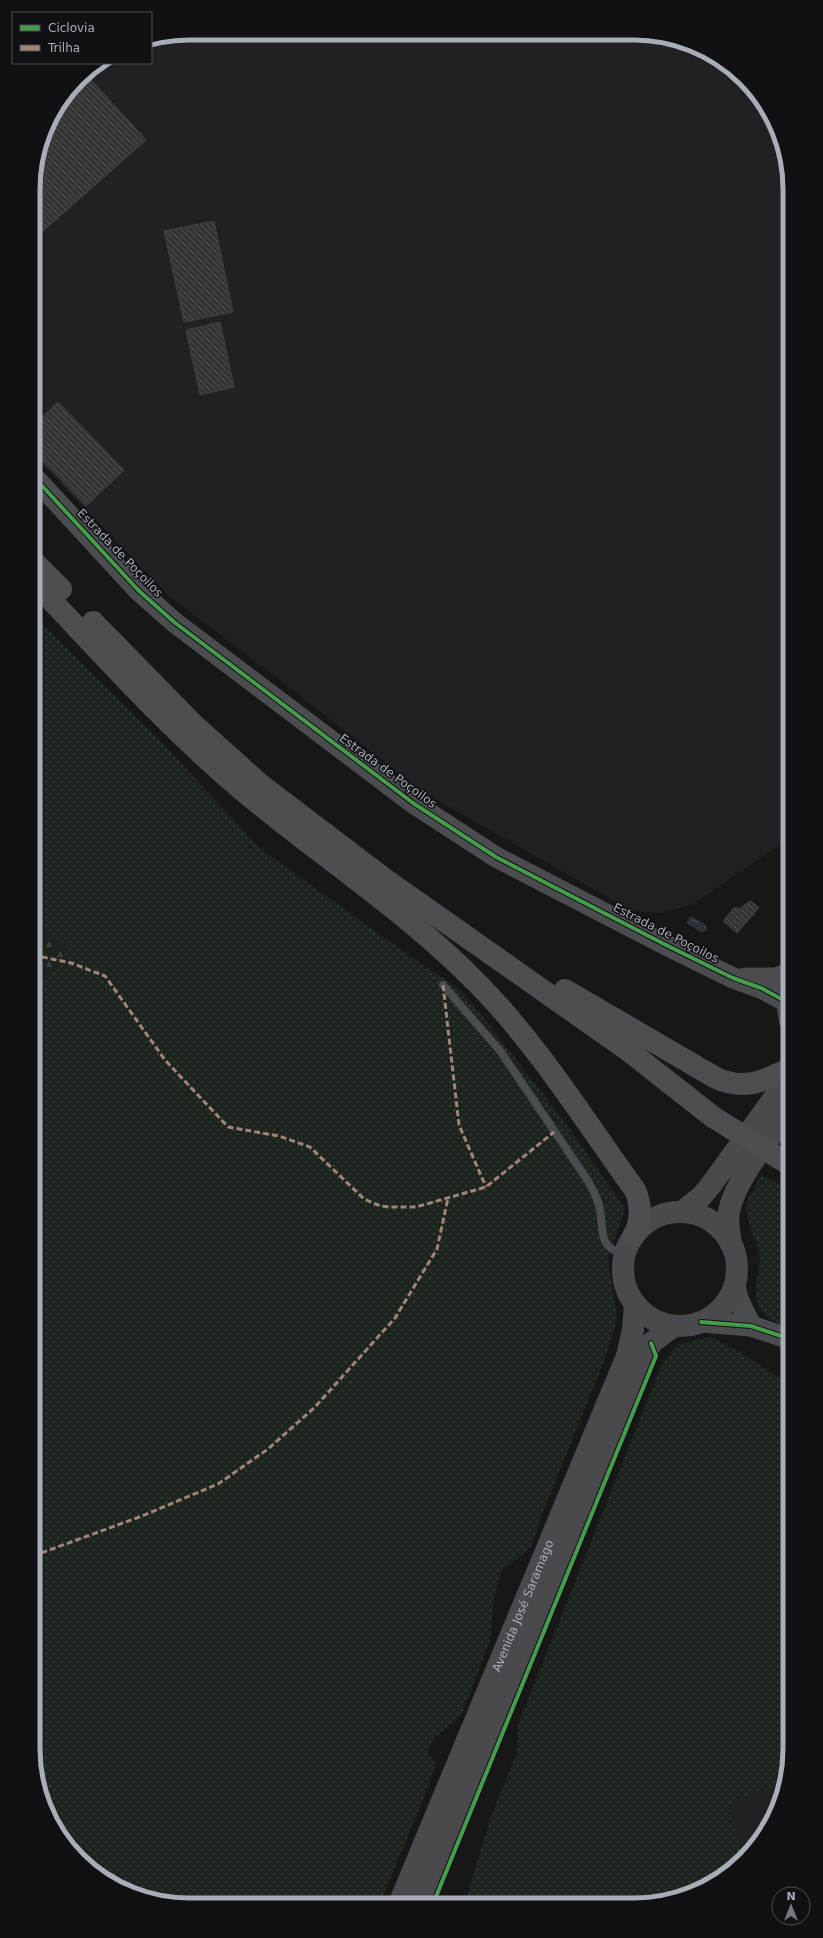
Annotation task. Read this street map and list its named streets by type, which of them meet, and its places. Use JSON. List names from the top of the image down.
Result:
{
  "streets": {
    "main road": ["Avenida José Saramago"],
    "street": ["Estrada de Poçoilos"]
  },
  "legend": ["Ciclovia", "Trilha"],
  "north": "top"
}
